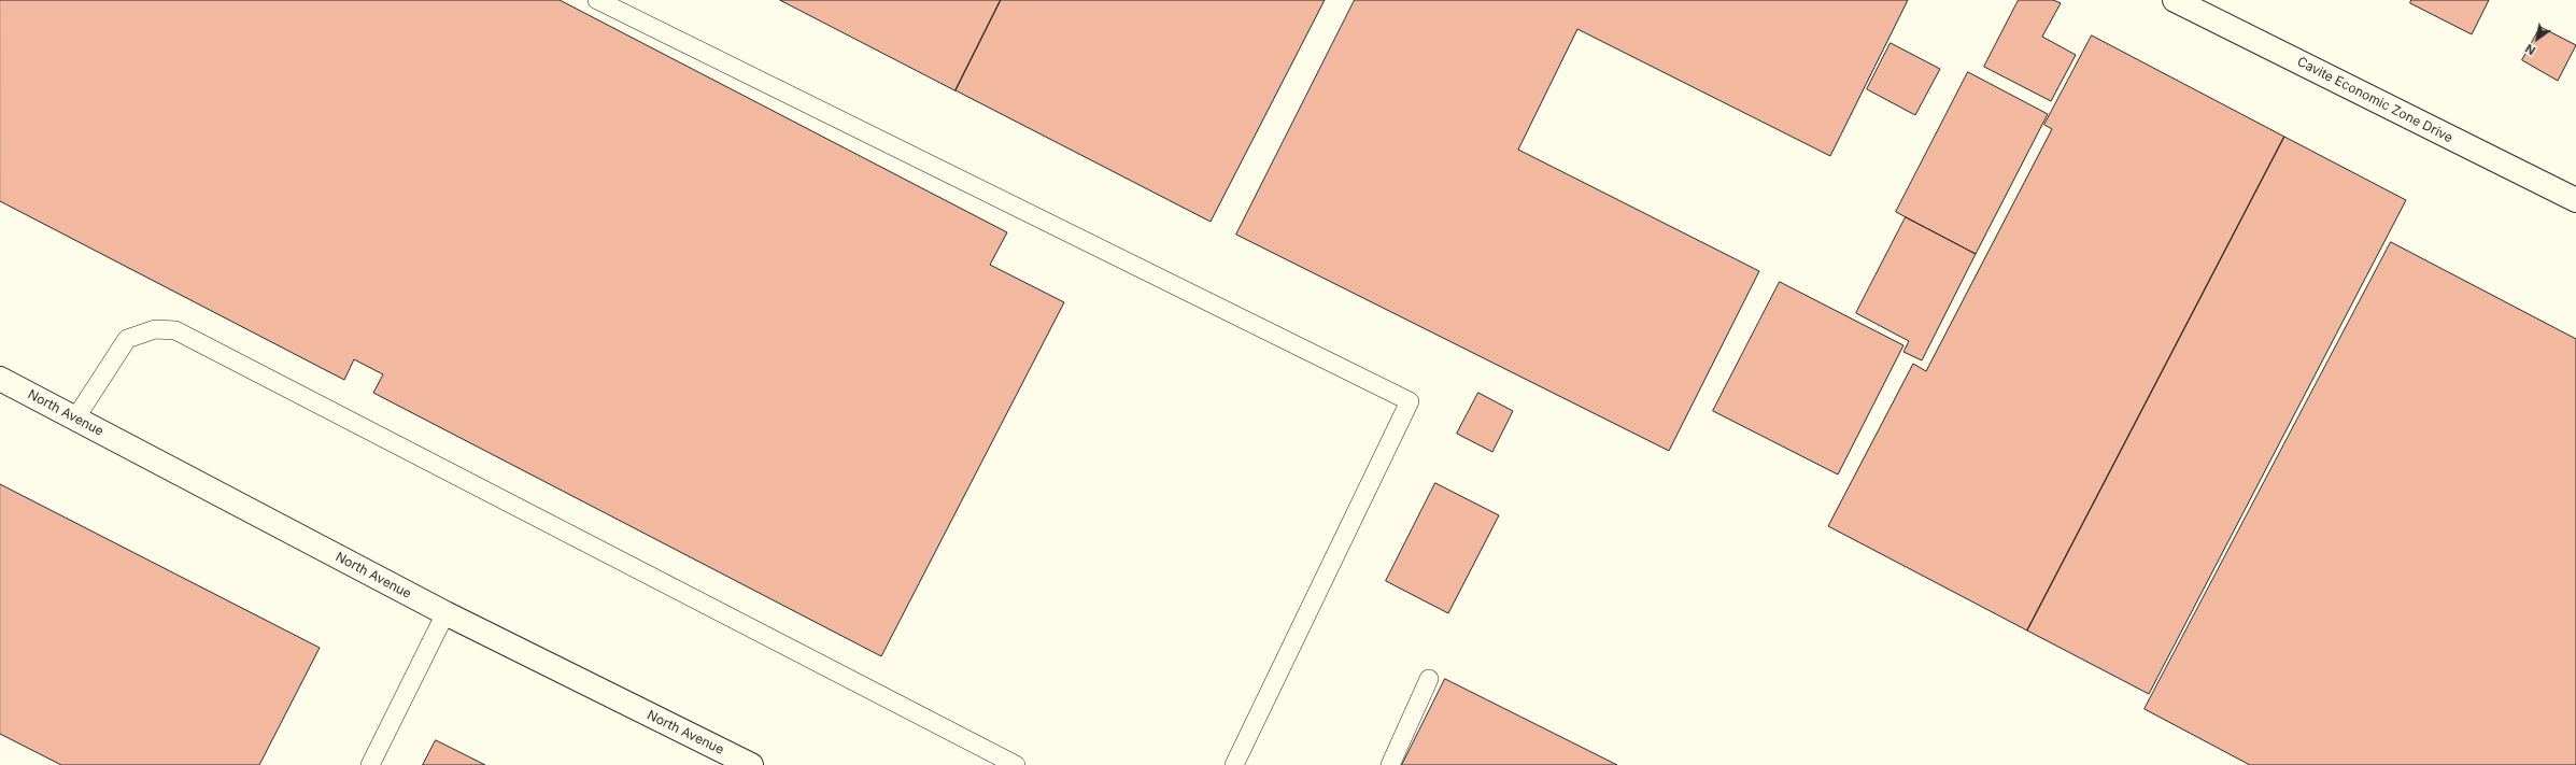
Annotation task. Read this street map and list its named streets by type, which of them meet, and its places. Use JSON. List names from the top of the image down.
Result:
{
  "streets": {
    "street": ["Cavite Economic Zone Drive", "North Avenue"]
  },
  "north": "bottom left"
}
